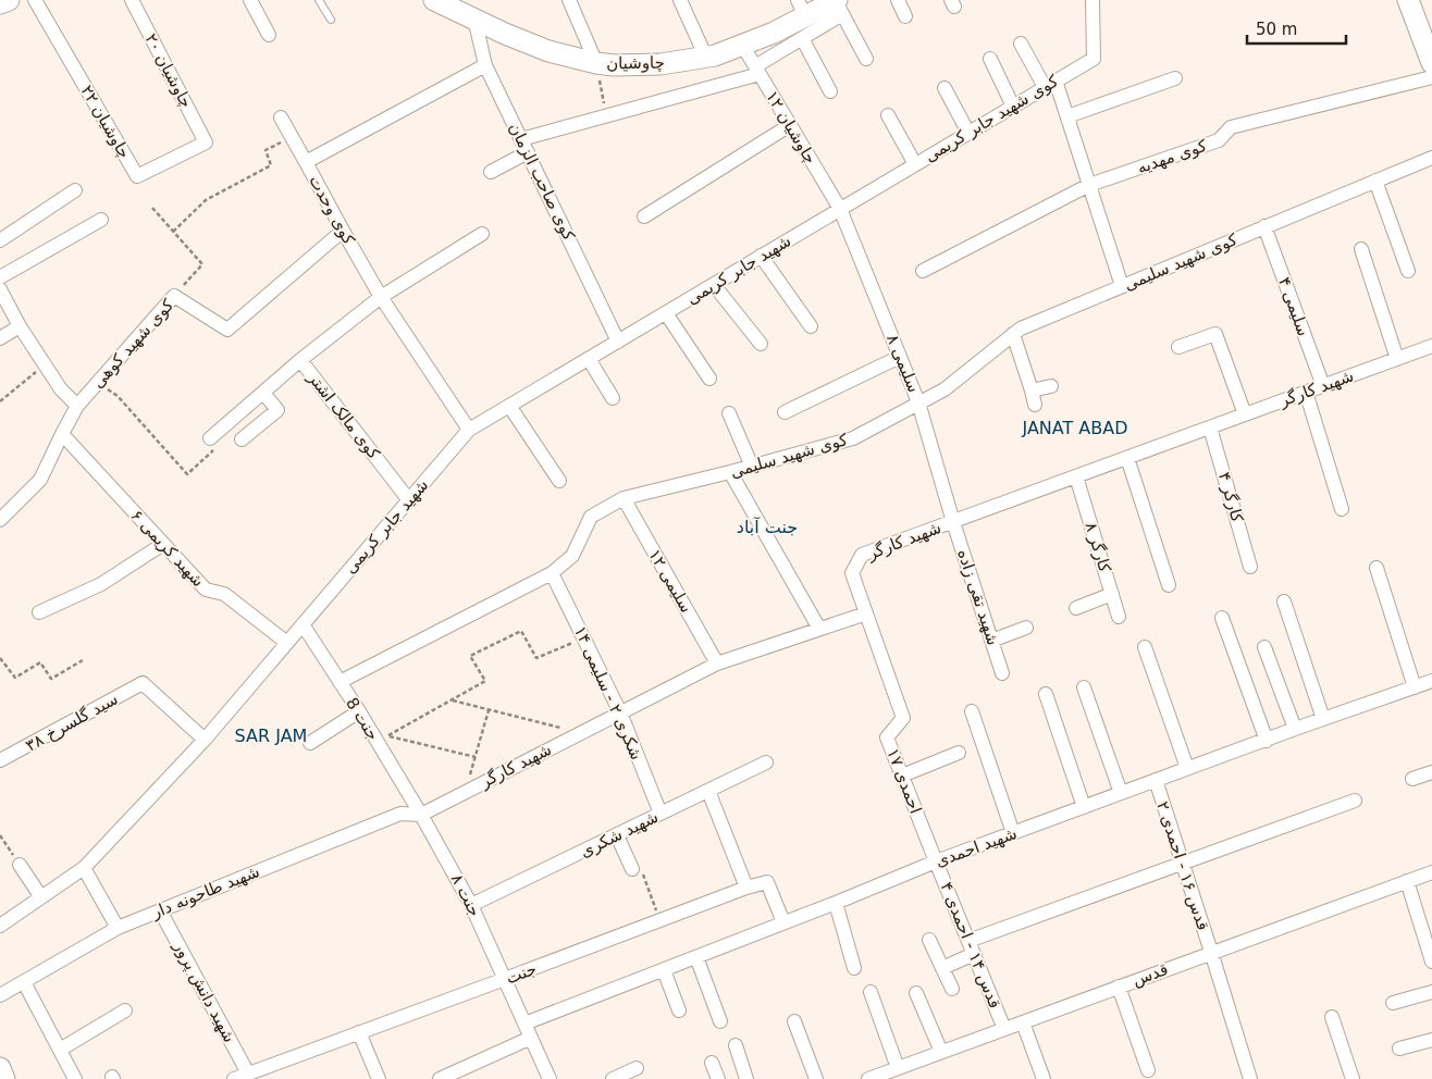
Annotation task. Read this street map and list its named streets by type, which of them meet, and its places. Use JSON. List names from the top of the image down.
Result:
{
  "streets": {
    "main road": ["چاوشیان"],
    "street": [
      "چاوشیان ۲۰",
      "کوی شهید جابر کریمی",
      "چاوشیان ۲۲",
      "چاوشیان ۱۲",
      "کوی مهدیه",
      "کوی صاحب الزمان",
      "کوی وحدت",
      "کوی شهید سلیمی",
      "شهید جابر کریمی",
      "سلیمی ۴",
      "کوی شهید کوهی",
      "سلیمی ۸",
      "شهید کارگر",
      "کوی مالک اشتر",
      "کارگر ۴",
      "کارگر ۸",
      "شهید کریمی ۶",
      "سلیمی ۱۲",
      "شهید تقی زاده",
      "شکری ۲ - سلیمی ۱۴",
      "جنت 8",
      "سید گلسرخ ۳۸",
      "احمدی ۱۷",
      "شهید شکری",
      "شهید احمدی",
      "قدس ۱۶ - احمدی ۲",
      "شهيد طاحونه دار",
      "جنت ۸",
      "قدس ۱۴ - احمدی ۴",
      "جنت",
      "قدس",
      "شهید دانش پرور"
    ]
  },
  "crossings": [
    ["چاوشیان", "چاوشیان ۱۲"],
    ["چاوشیان", "کوی صاحب الزمان"],
    ["چاوشیان ۲۰", "چاوشیان ۲۲"],
    ["کوی شهید جابر کریمی", "چاوشیان ۱۲"],
    ["کوی شهید جابر کریمی", "شهید جابر کریمی"],
    ["کوی شهید جابر کریمی", "سلیمی ۸"],
    ["چاوشیان ۱۲", "شهید جابر کریمی"],
    ["چاوشیان ۱۲", "سلیمی ۸"],
    ["کوی صاحب الزمان", "کوی وحدت"],
    ["کوی صاحب الزمان", "شهید جابر کریمی"],
    ["کوی وحدت", "شهید جابر کریمی"],
    ["کوی وحدت", "کوی شهید کوهی"],
    ["کوی وحدت", "کوی مالک اشتر"],
    ["کوی شهید سلیمی", "سلیمی ۴"],
    ["کوی شهید سلیمی", "سلیمی ۸"],
    ["کوی شهید سلیمی", "سلیمی ۱۲"],
    ["کوی شهید سلیمی", "شکری ۲ - سلیمی ۱۴"],
    ["کوی شهید سلیمی", "جنت 8"],
    ["شهید جابر کریمی", "سلیمی ۸"],
    ["شهید جابر کریمی", "کوی مالک اشتر"],
    ["شهید جابر کریمی", "شهید کریمی ۶"],
    ["شهید جابر کریمی", "جنت 8"],
    ["شهید جابر کریمی", "سید گلسرخ ۳۸"],
    ["سلیمی ۴", "شهید کارگر"],
    ["کوی شهید کوهی", "شهید کریمی ۶"],
    ["سلیمی ۸", "شهید کارگر"],
    ["سلیمی ۸", "شهید تقی زاده"],
    ["شهید کارگر", "کارگر ۴"],
    ["شهید کارگر", "کارگر ۸"],
    ["شهید کارگر", "سلیمی ۱۲"],
    ["شهید کارگر", "شهید تقی زاده"],
    ["شهید کارگر", "شکری ۲ - سلیمی ۱۴"],
    ["شهید کارگر", "جنت 8"],
    ["شهید کارگر", "احمدی ۱۷"],
    ["شهید کارگر", "شهيد طاحونه دار"],
    ["شهید کارگر", "جنت ۸"],
    ["شکری ۲ - سلیمی ۱۴", "شهید شکری"],
    ["جنت 8", "شهيد طاحونه دار"],
    ["جنت 8", "جنت ۸"],
    ["احمدی ۱۷", "شهید احمدی"],
    ["احمدی ۱۷", "قدس ۱۴ - احمدی ۴"],
    ["شهید شکری", "جنت ۸"],
    ["شهید احمدی", "قدس ۱۶ - احمدی ۲"],
    ["شهید احمدی", "جنت ۸"],
    ["شهید احمدی", "قدس ۱۴ - احمدی ۴"],
    ["شهید احمدی", "جنت"],
    ["قدس ۱۶ - احمدی ۲", "قدس"],
    ["شهيد طاحونه دار", "جنت ۸"],
    ["شهيد طاحونه دار", "شهید دانش پرور"],
    ["جنت ۸", "جنت"],
    ["قدس ۱۴ - احمدی ۴", "قدس"],
    ["جنت", "شهید دانش پرور"]
  ],
  "districts": ["JANAT ABAD", "جنت آباد", "SAR JAM"],
  "scale_bar": "50 m"
}
